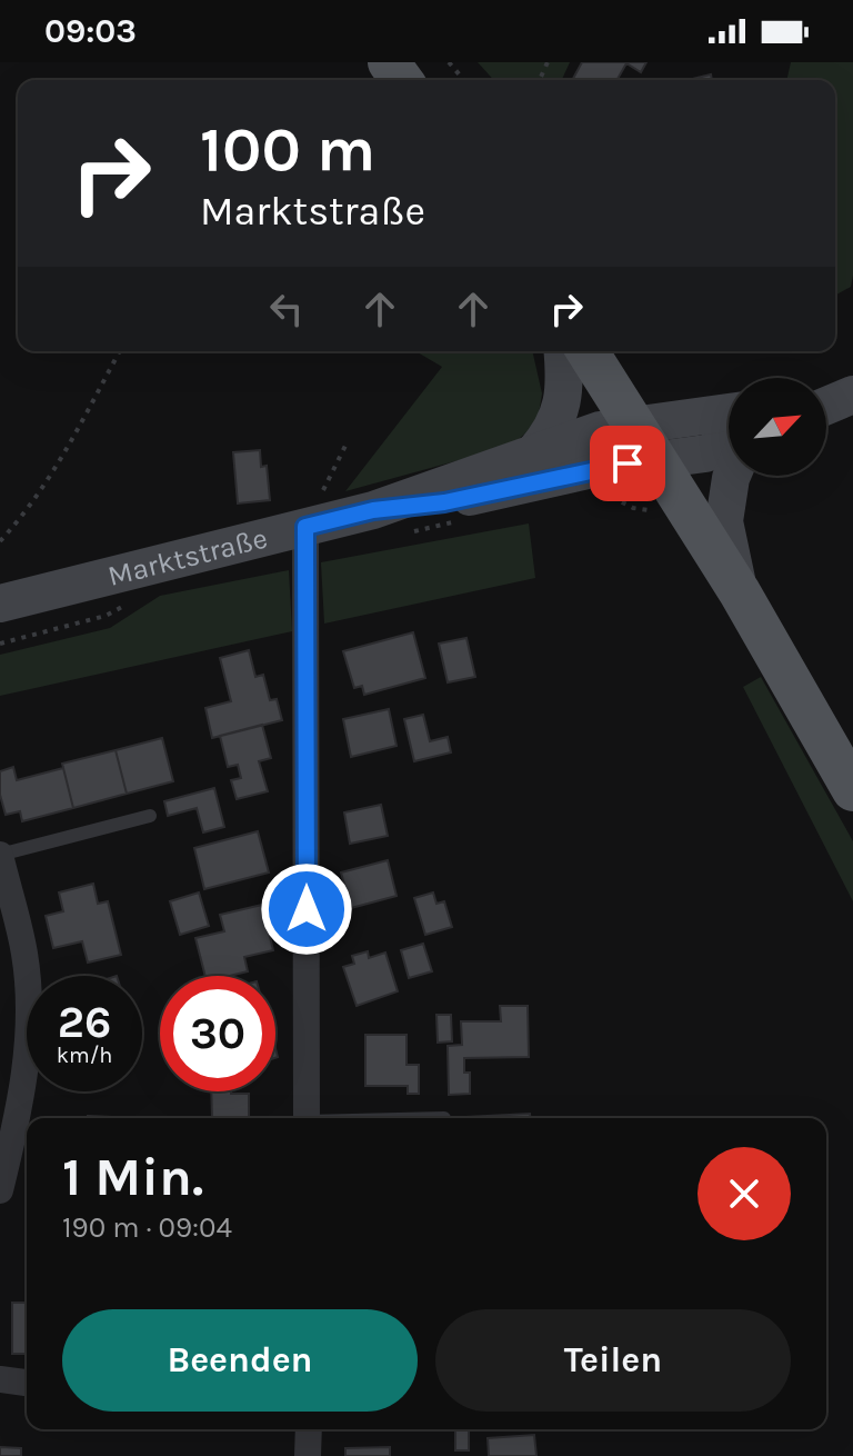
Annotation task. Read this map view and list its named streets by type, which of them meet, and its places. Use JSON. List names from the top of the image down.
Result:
{
  "streets": {
    "street": ["Marktstraße"]
  },
  "north": "top right",
  "page": {
    "status": "09:03",
    "turn": ["100 m", "Marktstraße"],
    "speed": "26 km/h",
    "limit": "30",
    "heading": ["1 Min.", "190 m · 09:04"],
    "buttons": ["Beenden", "Teilen"]
  }
}
